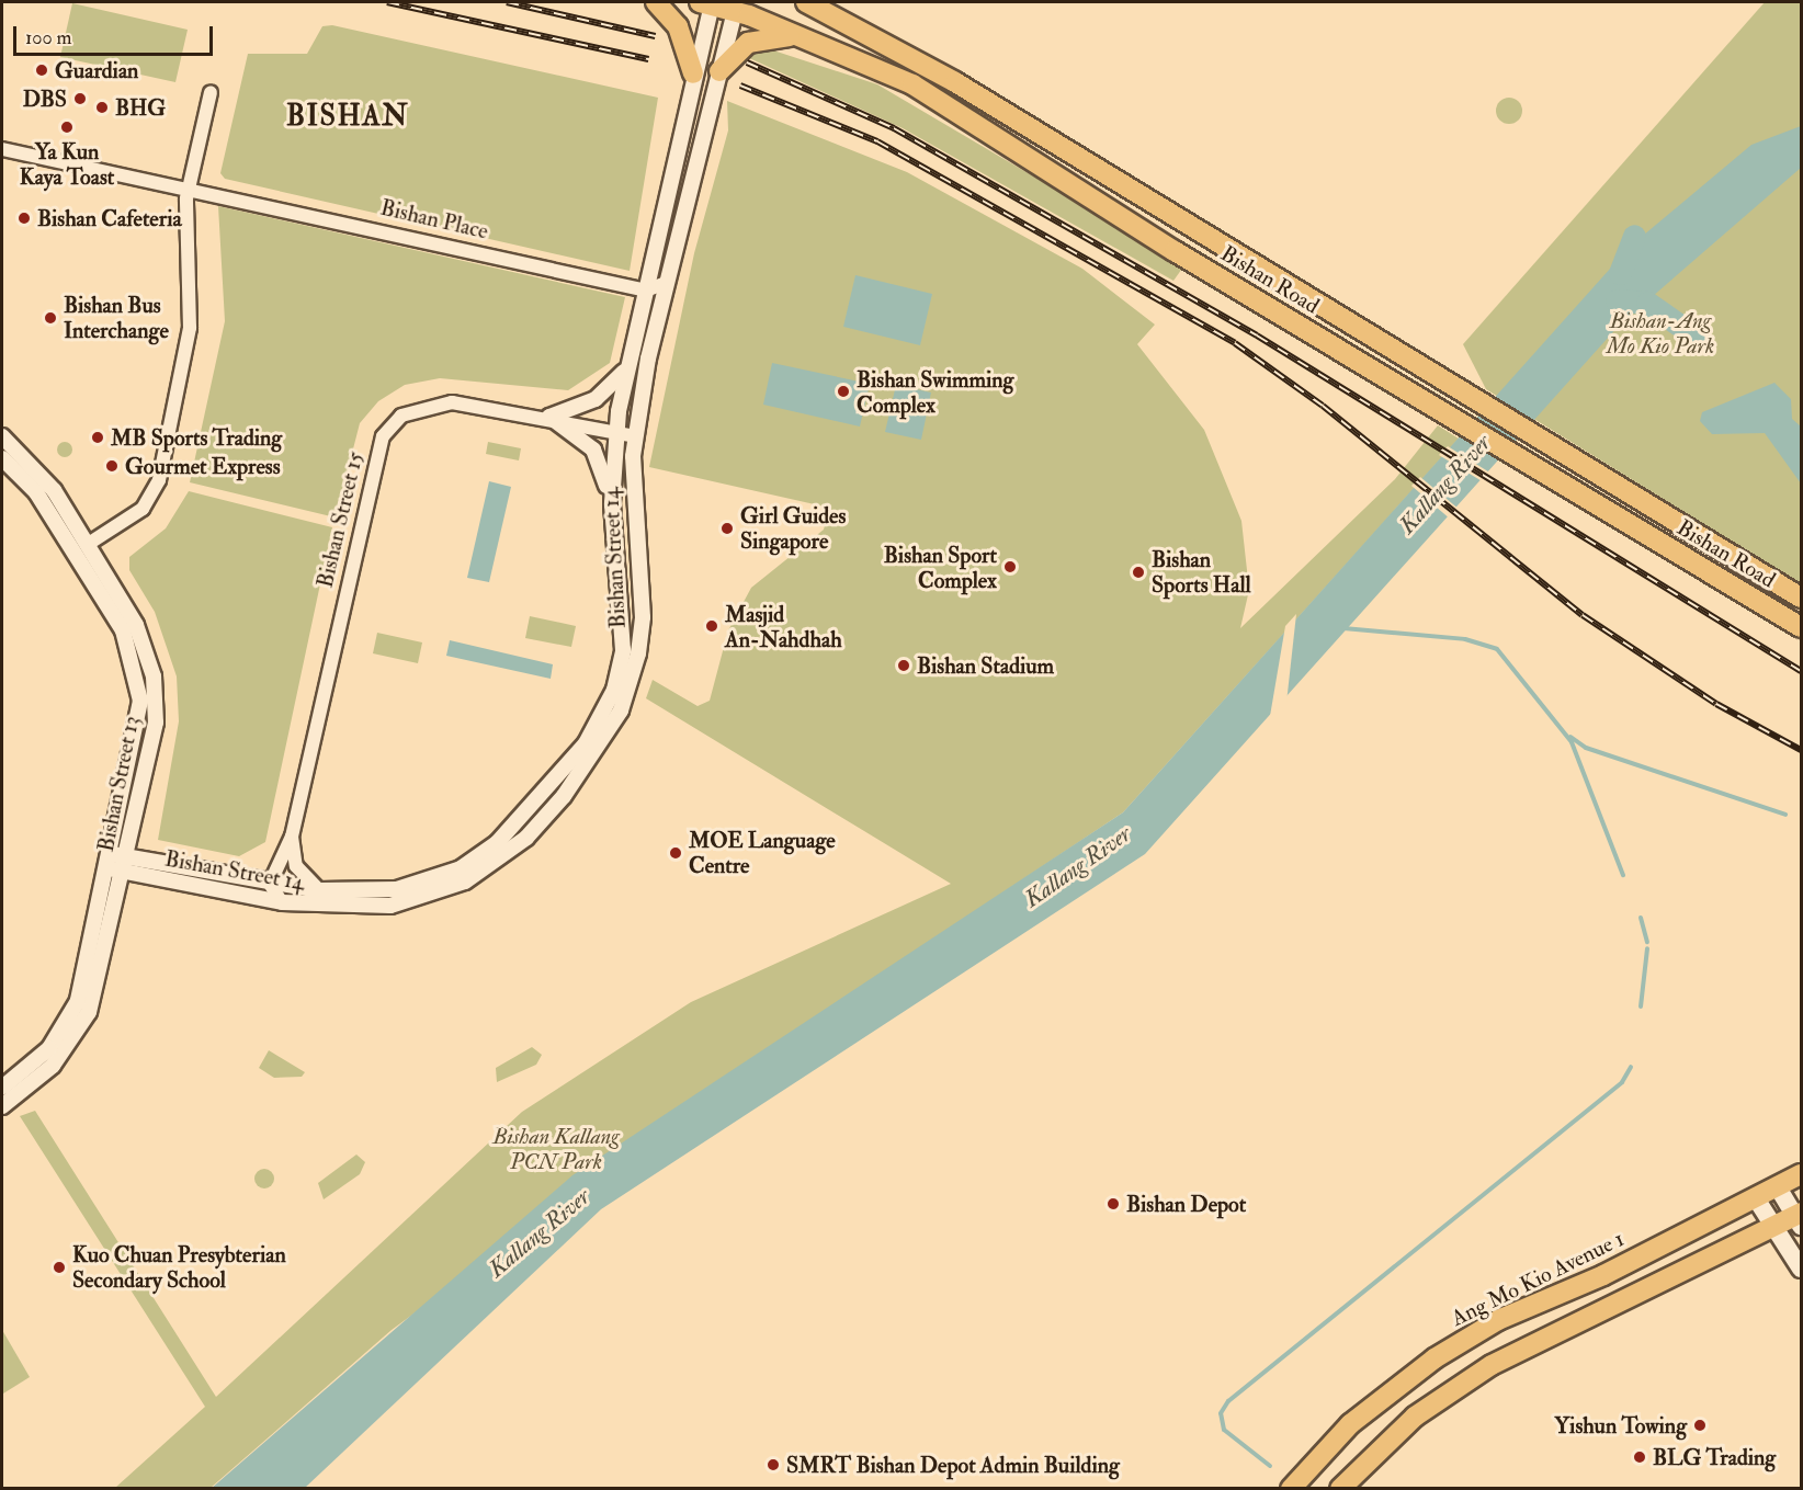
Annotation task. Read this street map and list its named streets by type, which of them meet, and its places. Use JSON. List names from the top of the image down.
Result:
{
  "streets": {
    "main road": ["Bishan Road", "Ang Mo Kio Avenue 1"],
    "street": [
      "Bishan Place",
      "Bishan Street 15",
      "Bishan Street 14",
      "Bishan Street 13"
    ]
  },
  "crossings": [
    ["Bishan Place", "Bishan Street 14"],
    ["Bishan Road", "Bishan Street 14"],
    ["Bishan Street 15", "Bishan Street 14"],
    ["Bishan Street 14", "Bishan Street 13"]
  ],
  "districts": ["BISHAN"],
  "water": ["Kallang River"],
  "parks": ["Bishan-Ang Mo Kio Park", "Bishan Kallang PCN Park"],
  "places": [
    "Guardian",
    "DBS",
    "BHG",
    "Ya Kun Kaya Toast",
    "Bishan Cafeteria",
    "Bishan Bus Interchange",
    "Bishan Swimming Complex",
    "MB Sports Trading",
    "Gourmet Express",
    "Girl Guides Singapore",
    "Bishan Sport Complex",
    "Bishan Sports Hall",
    "Masjid An-Nahdhah",
    "Bishan Stadium",
    "MOE Language Centre",
    "Bishan Depot",
    "Kuo Chuan Presybterian Secondary School",
    "Yishun Towing",
    "BLG Trading",
    "SMRT Bishan Depot Admin Building"
  ],
  "scale_bar": "100 m"
}
